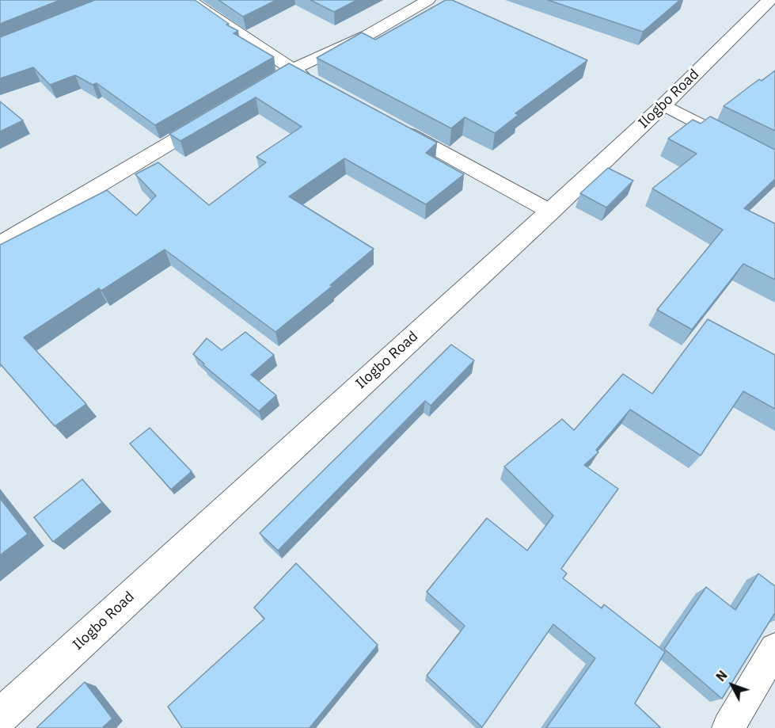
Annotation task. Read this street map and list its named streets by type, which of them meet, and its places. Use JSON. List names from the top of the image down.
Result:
{
  "streets": {
    "main road": ["Ilogbo Road"]
  },
  "north": "top left"
}
